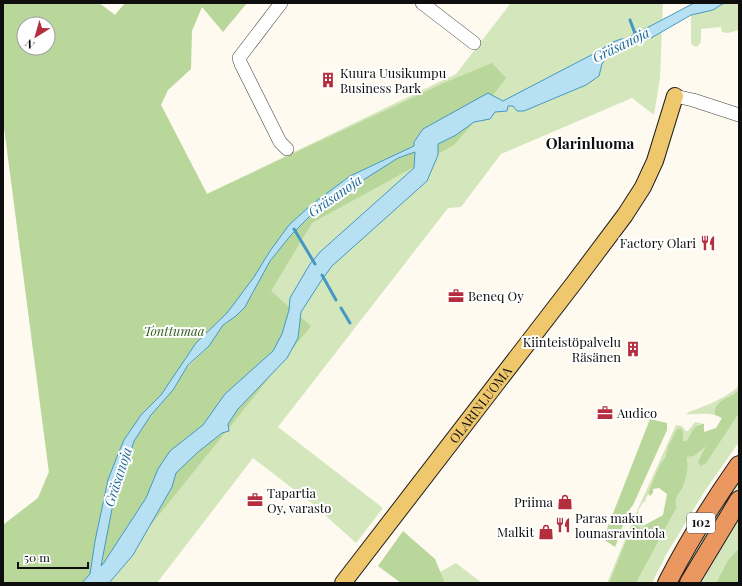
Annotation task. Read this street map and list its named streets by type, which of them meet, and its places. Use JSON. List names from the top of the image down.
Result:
{
  "streets": {
    "highway": ["102"],
    "main road": ["OLARINLUOMA"]
  },
  "districts": ["Olarinluoma"],
  "water": ["Gräsanoja"],
  "parks": ["Tonttumaa"],
  "places": {
    "building": ["Kuura Uusikumpu Business Park", "Kiinteistöpalvelu Räsänen"],
    "restaurant": ["Factory Olari", "Paras maku lounasravintola"],
    "office": ["Beneq Oy", "Audico", "Tapartia Oy, varasto"],
    "shop": ["Priima", "Malkit"]
  },
  "scale_bar": "50 m",
  "north": "bottom left"
}
